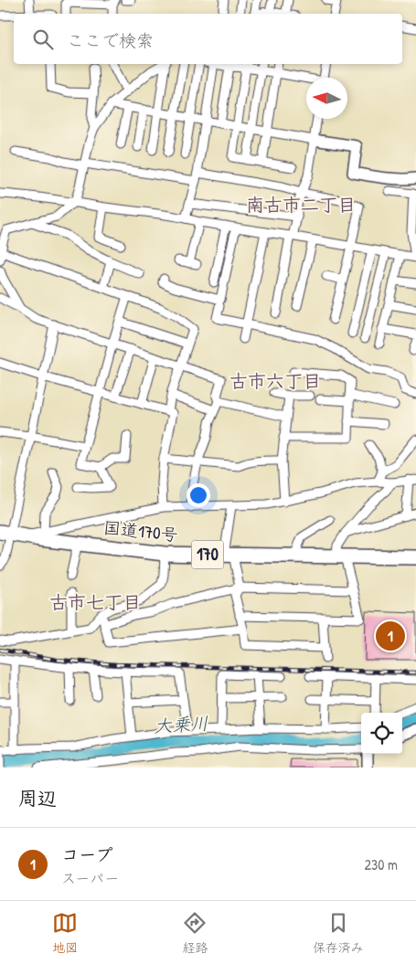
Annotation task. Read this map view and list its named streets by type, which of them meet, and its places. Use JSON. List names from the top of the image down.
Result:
{
  "streets": {
    "highway": ["国道170号", "170"]
  },
  "districts": ["南古市二丁目", "古市六丁目", "古市七丁目"],
  "water": ["大乗川"],
  "north": "left",
  "page": {
    "search": "ここで検索",
    "pins": "1",
    "heading": "周辺",
    "list": [
      {
        "mark": "1",
        "name": "コープ",
        "note": "スーパー",
        "value": "230 m"
      }
    ],
    "nav": ["地図", "経路", "保存済み"]
  }
}
